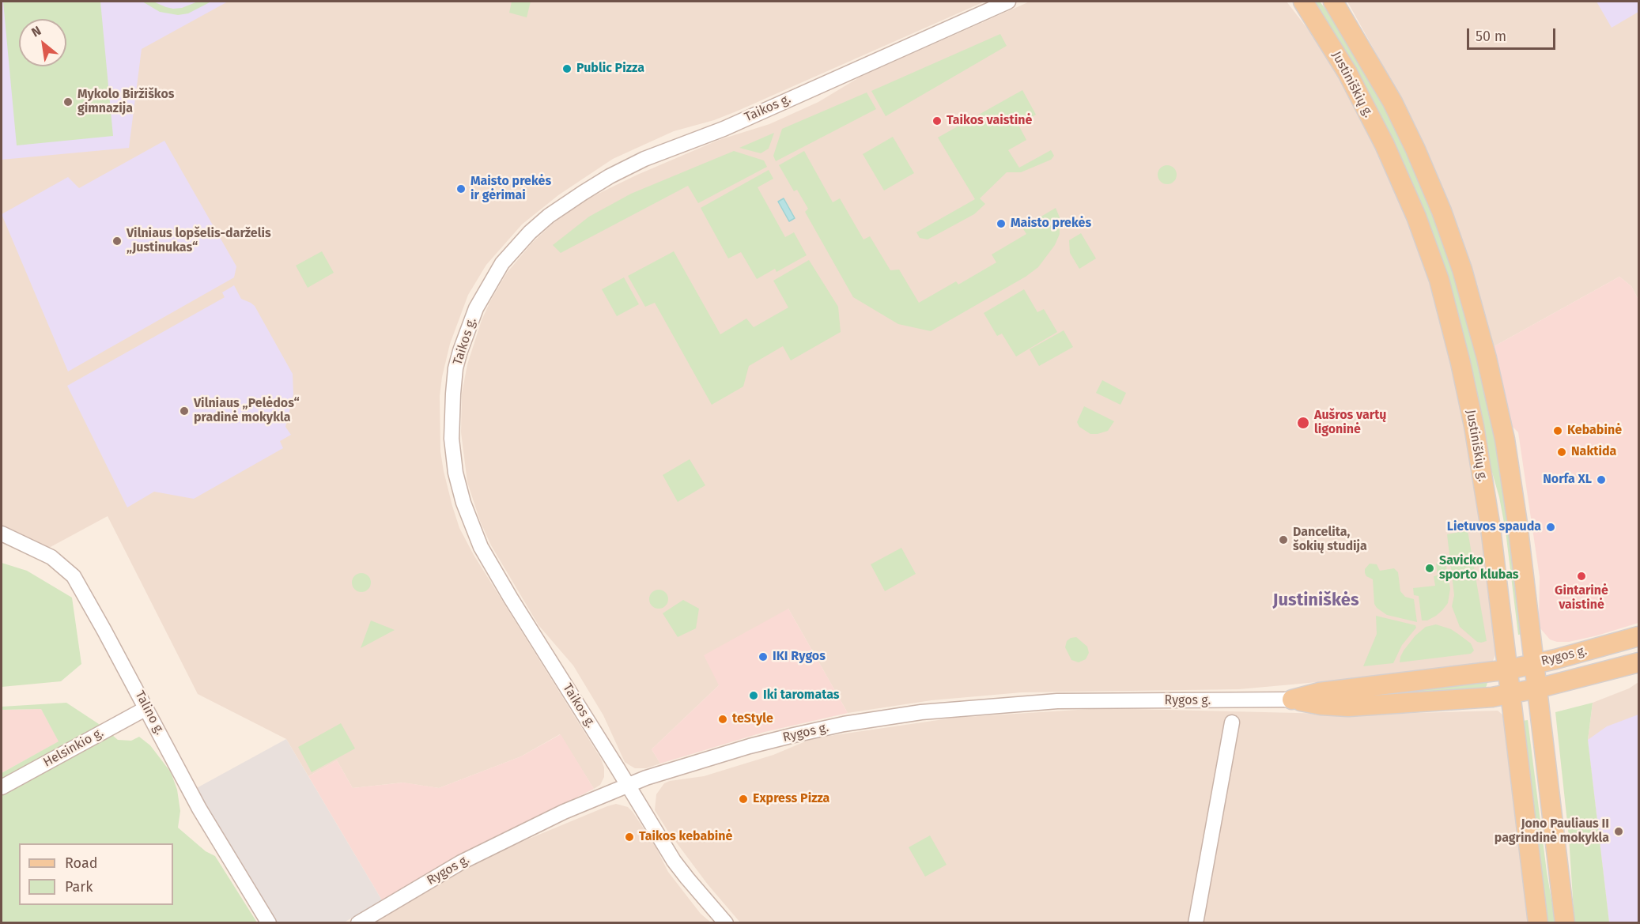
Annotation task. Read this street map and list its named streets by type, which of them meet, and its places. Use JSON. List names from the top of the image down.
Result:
{
  "streets": {
    "main road": ["Justiniškių g.", "Rygos g."],
    "street": ["Taikos g.", "Talino g.", "Helsinkio g."]
  },
  "crossings": [
    ["Justiniškių g.", "Rygos g."],
    ["Taikos g.", "Rygos g."],
    ["Talino g.", "Helsinkio g."]
  ],
  "districts": ["Justiniškės"],
  "places": [
    "Public Pizza",
    "Mykolo Biržiškos gimnazija",
    "Taikos vaistinė",
    "Maisto prekės ir gėrimai",
    "Maisto prekės",
    "Vilniaus lopšelis-darželis „Justinukas“",
    "Vilniaus „Pelėdos“ pradinė mokykla",
    "Aušros vartų ligoninė",
    "Kebabinė",
    "Naktida",
    "Norfa XL",
    "Lietuvos spauda",
    "Dancelita, šokių studija",
    "Savicko sporto klubas",
    "Gintarinė vaistinė",
    "IKI Rygos",
    "Iki taromatas",
    "teStyle",
    "Express Pizza",
    "Jono Pauliaus II pagrindinė mokykla",
    "Taikos kebabinė"
  ],
  "legend": ["Road", "Park"],
  "scale_bar": "50 m",
  "north": "top left"
}
